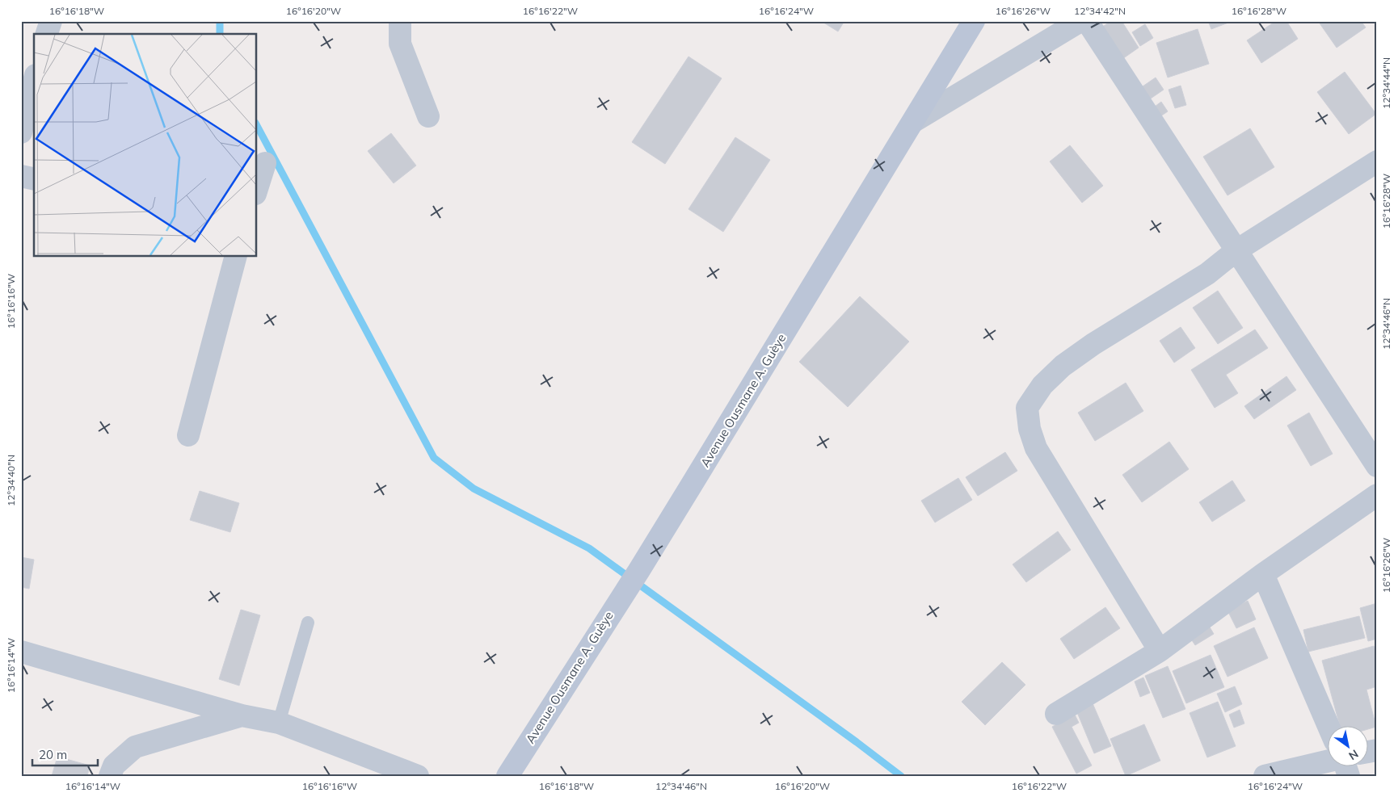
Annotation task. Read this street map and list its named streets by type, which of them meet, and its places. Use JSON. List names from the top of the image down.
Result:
{
  "streets": {
    "street": ["Avenue Ousmane A. Guèye"]
  },
  "scale_bar": "20 m",
  "north": "bottom right",
  "coordinates": [
    "16°16'18\"W",
    "16°16'20\"W",
    "16°16'22\"W",
    "16°16'24\"W",
    "16°16'26\"W",
    "12°34'42\"N",
    "16°16'28\"W",
    "12°34'44\"N",
    "16°16'16\"W",
    "12°34'46\"N",
    "12°34'40\"N",
    "16°16'14\"W"
  ]
}
